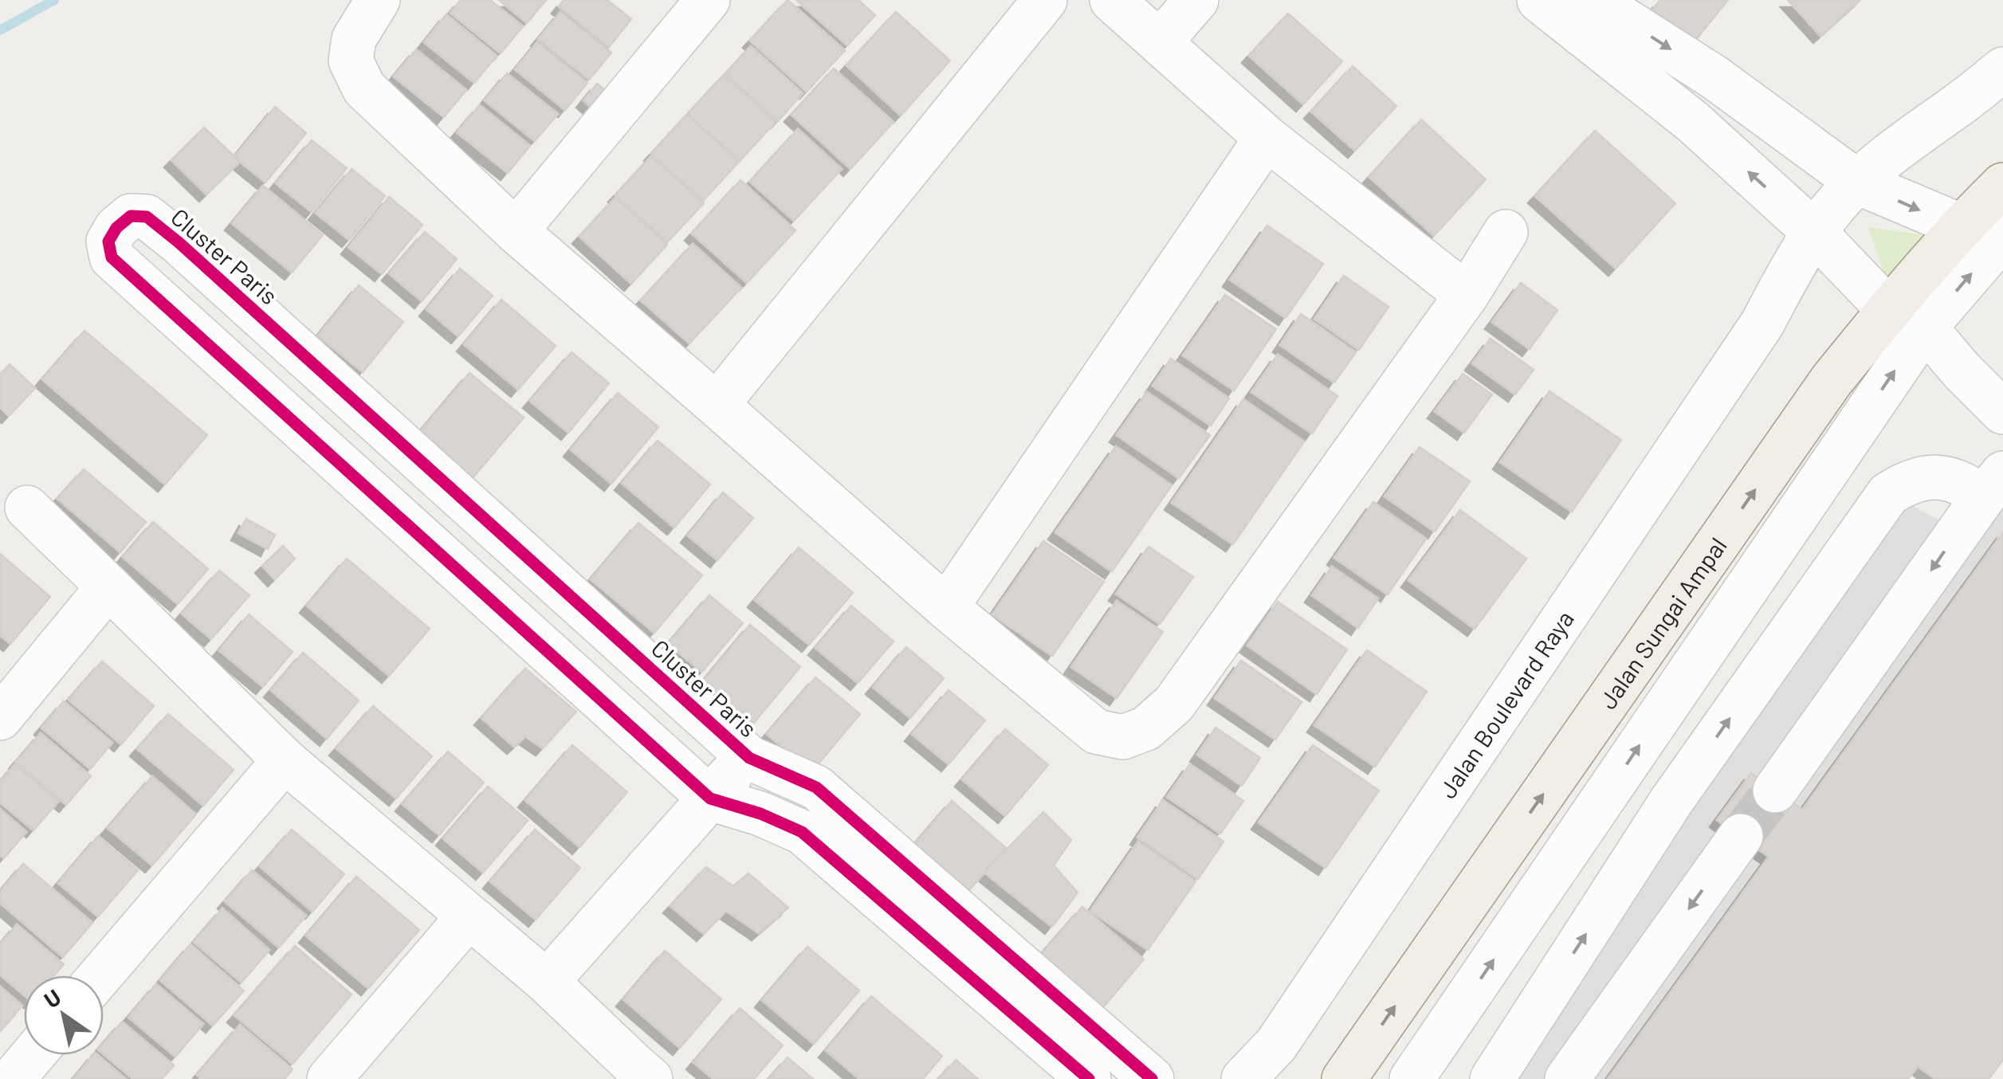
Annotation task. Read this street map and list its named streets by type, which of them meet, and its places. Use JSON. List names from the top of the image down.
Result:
{
  "streets": {
    "main road": ["Jalan Sungai Ampal"],
    "street": ["Cluster Paris", "Jalan Boulevard Raya"]
  },
  "one_way": ["Jalan Sungai Ampal"],
  "north": "top left"
}
